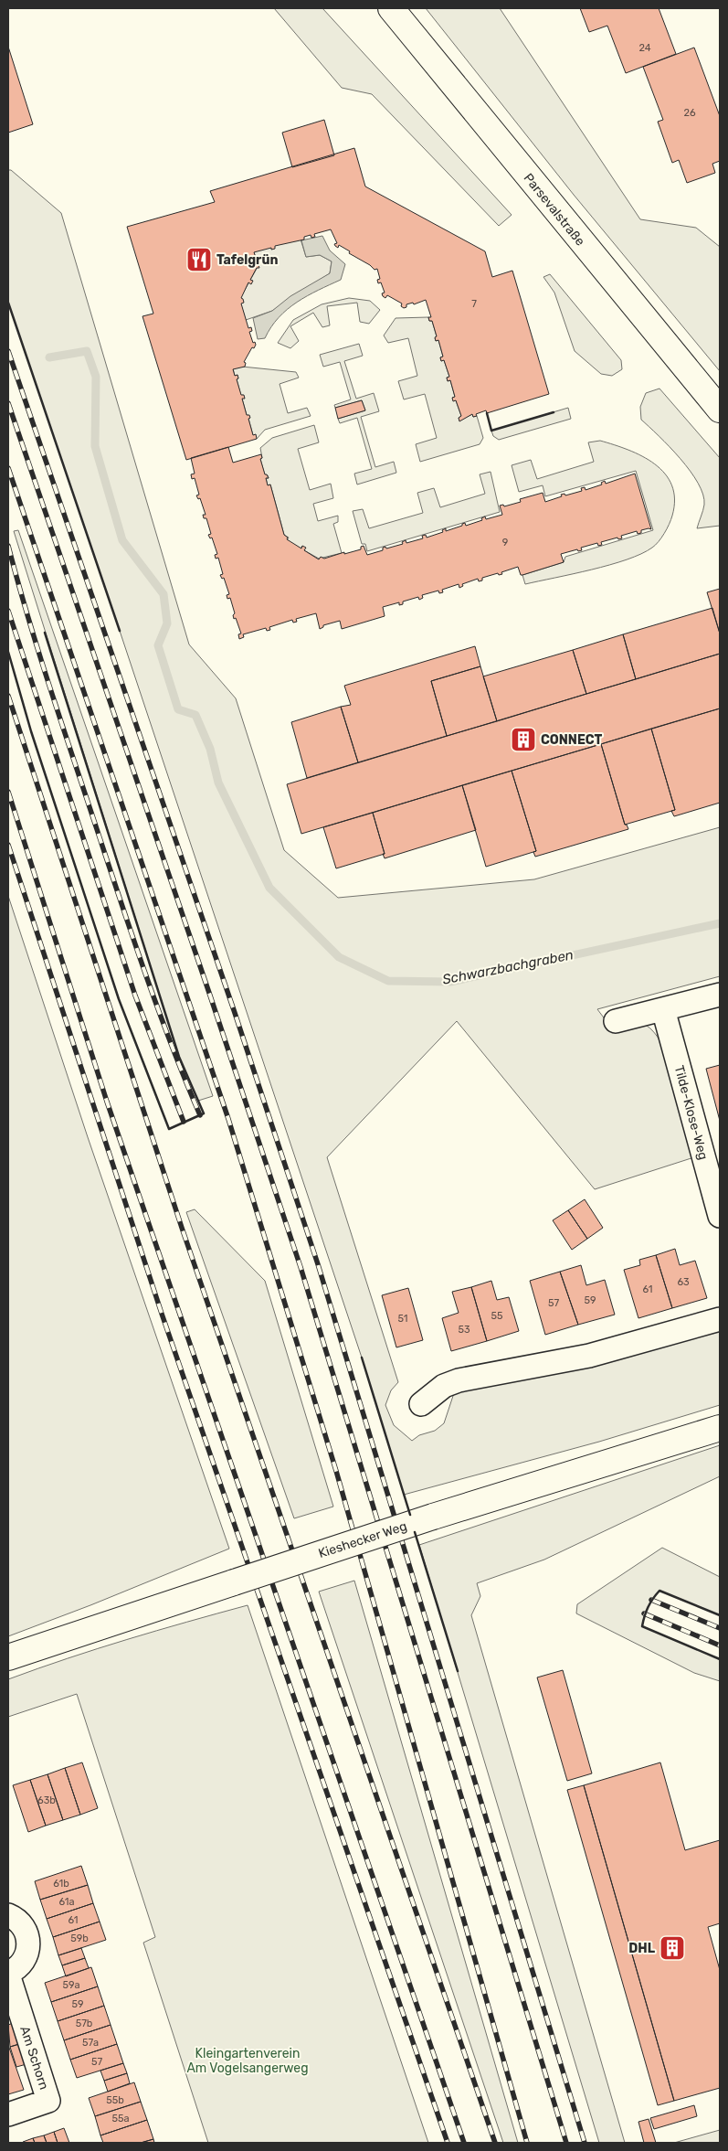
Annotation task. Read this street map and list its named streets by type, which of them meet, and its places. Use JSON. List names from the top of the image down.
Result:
{
  "streets": {
    "street": [
      "Parsevalstraße",
      "Tilde-Klose-Weg",
      "Kieshecker Weg",
      "Am Schorn"
    ]
  },
  "water": ["Schwarzbachgraben"],
  "parks": ["Kleingartenverein Am Vogelsangerweg"],
  "places": {
    "restaurant": ["Tafelgrün"],
    "building": ["CONNECT", "DHL"]
  },
  "house_numbers": [
    "24",
    "26",
    "7",
    "9",
    "63",
    "61",
    "59",
    "57",
    "55",
    "51",
    "53",
    "63b",
    "61b",
    "61a",
    "61",
    "59b",
    "59a",
    "59",
    "57b",
    "57a",
    "57",
    "55b",
    "55a"
  ]
}
